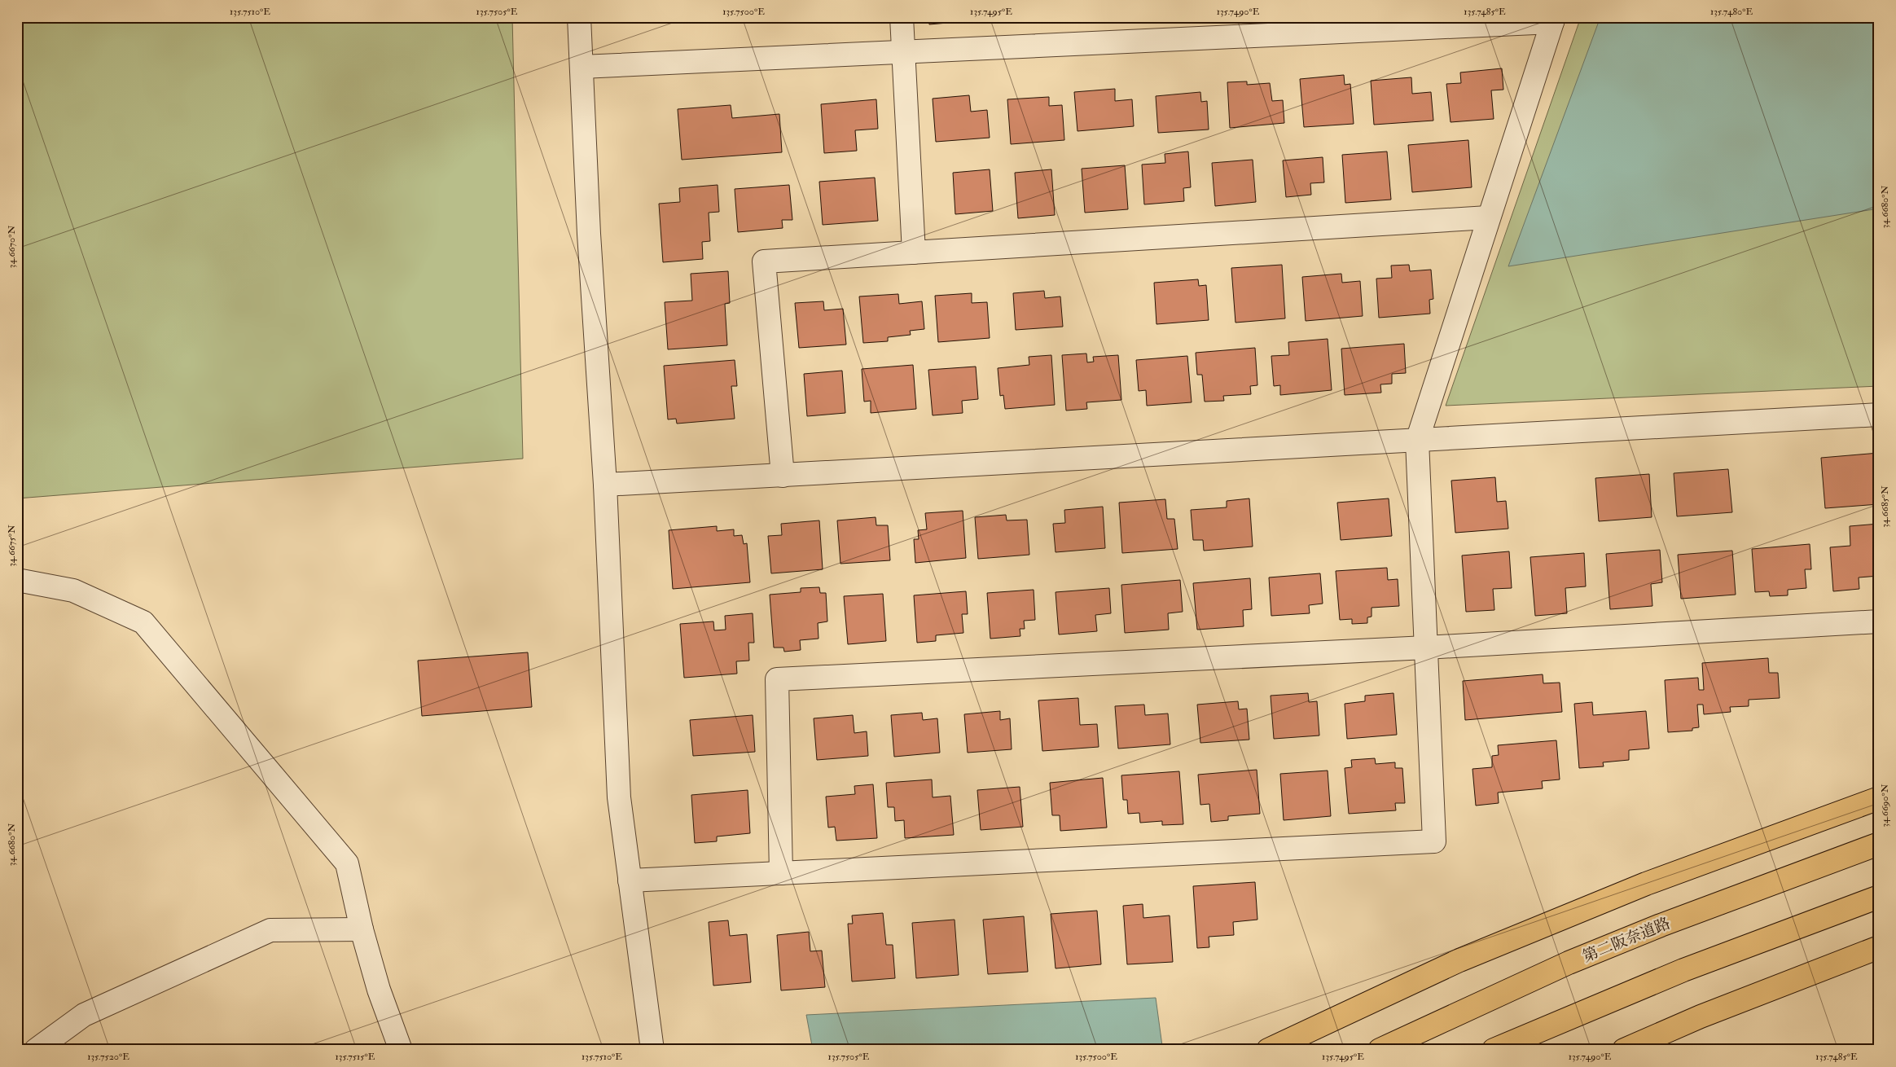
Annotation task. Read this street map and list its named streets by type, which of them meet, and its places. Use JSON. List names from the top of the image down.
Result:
{
  "streets": {
    "highway": ["第二阪奈道路"]
  },
  "coordinates": [
    "135.7510°E",
    "135.7505°E",
    "135.7500°E",
    "135.7495°E",
    "135.7490°E",
    "135.7485°E",
    "135.7480°E",
    "34.6680°N",
    "34.6670°N",
    "34.6685°N",
    "34.6675°N",
    "34.6690°N",
    "135.7520°E",
    "135.7515°E"
  ]
}
